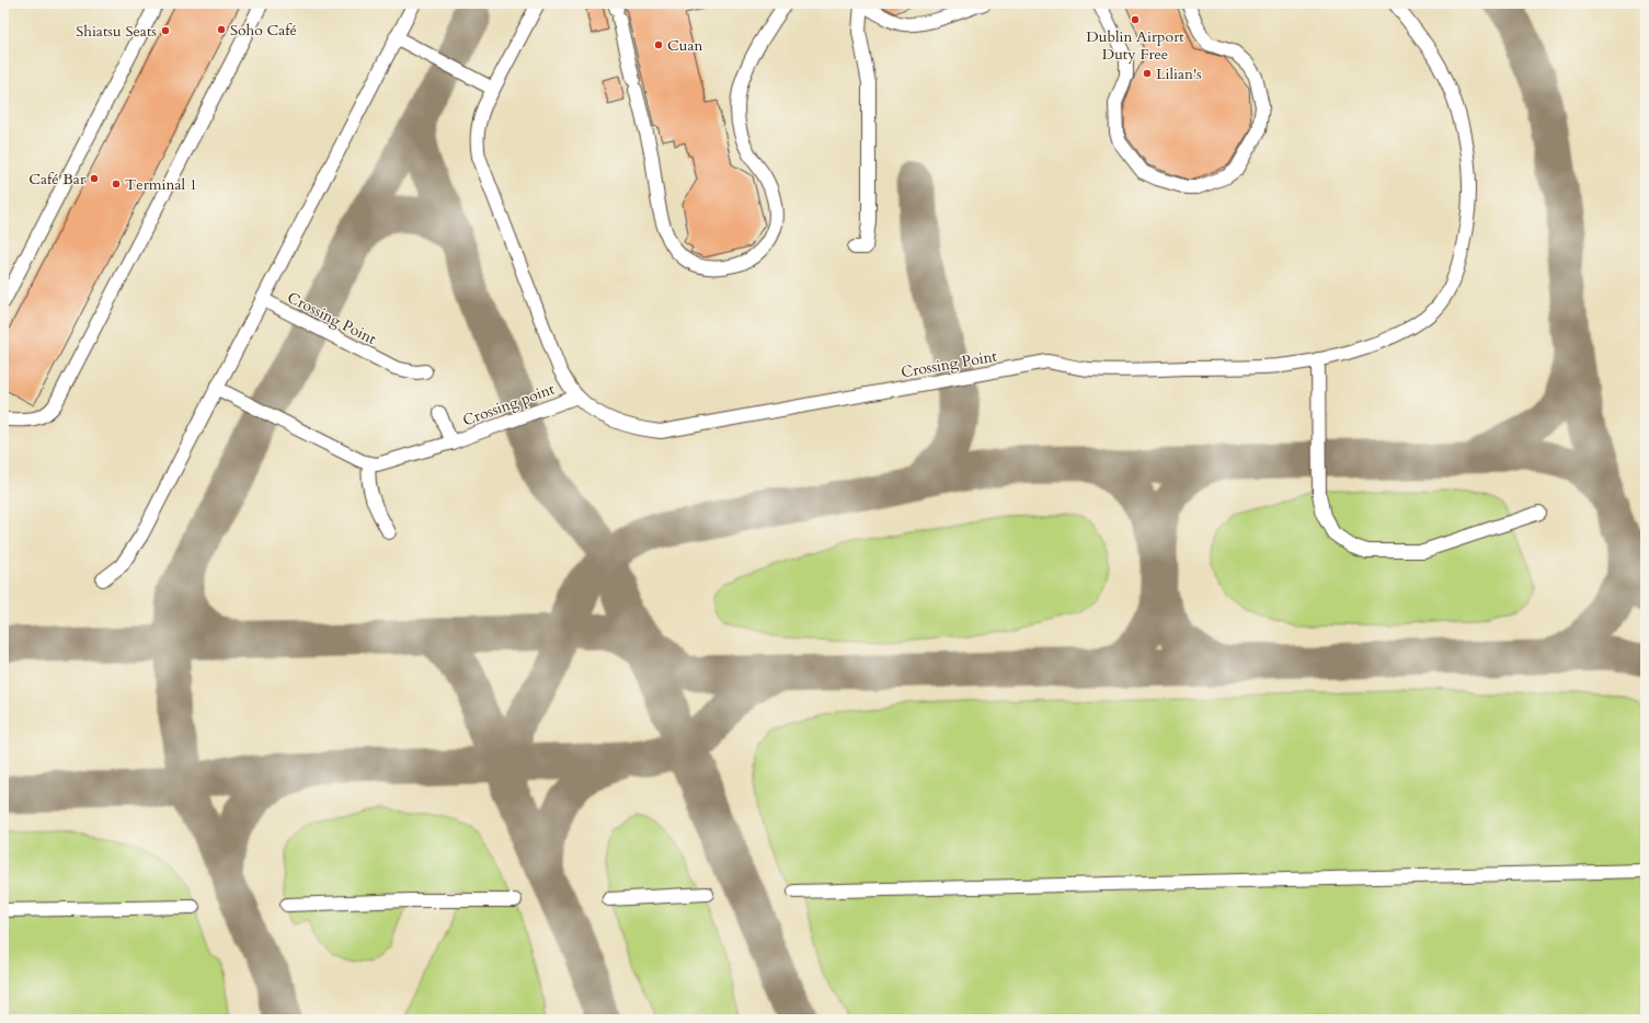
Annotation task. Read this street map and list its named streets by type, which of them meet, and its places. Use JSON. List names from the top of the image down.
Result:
{
  "streets": {
    "lane": ["Crossing Point", "Crossing point"]
  },
  "crossings": [
    ["Crossing Point", "Crossing point"]
  ],
  "places": [
    "Dublin Airport Duty Free",
    "Soho Café",
    "Shiatsu Seats",
    "Cuan",
    "Lilian's",
    "Café Bar",
    "Terminal 1"
  ]
}
